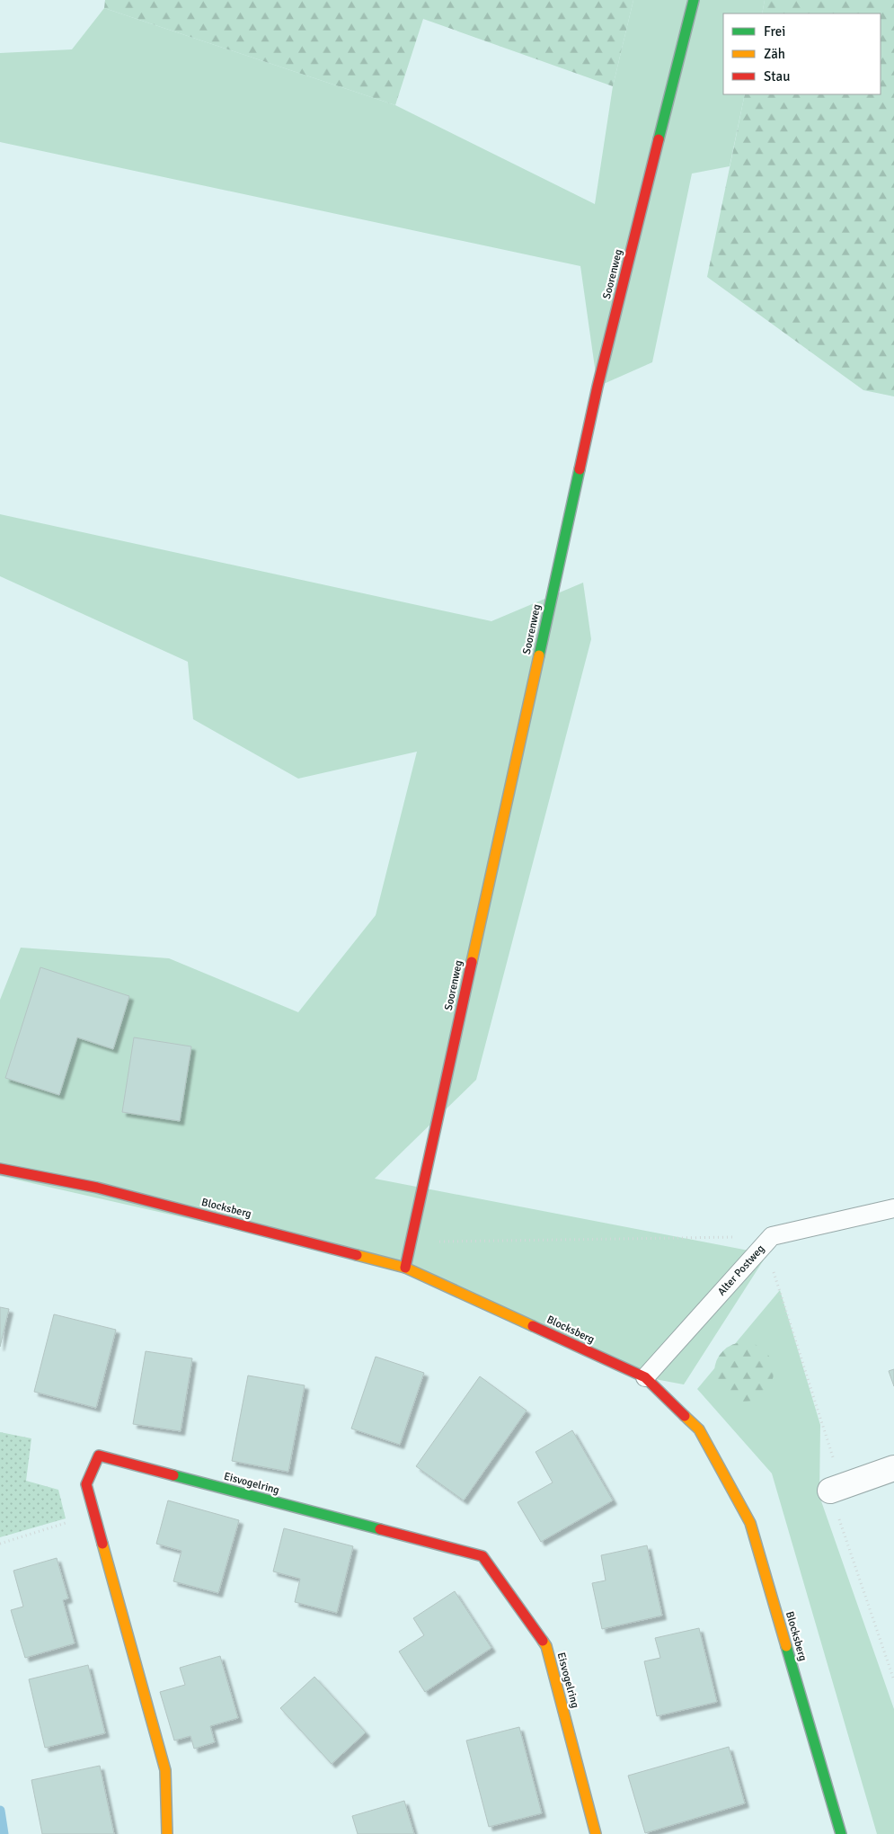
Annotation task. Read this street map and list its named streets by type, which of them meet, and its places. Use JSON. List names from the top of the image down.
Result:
{
  "streets": {
    "street": ["Soorenweg", "Blocksberg", "Eisvogelring"],
    "lane": ["Alter Postweg"]
  },
  "crossings": [
    ["Soorenweg", "Blocksberg"],
    ["Blocksberg", "Alter Postweg"]
  ],
  "legend": ["Frei", "Zäh", "Stau"]
}
